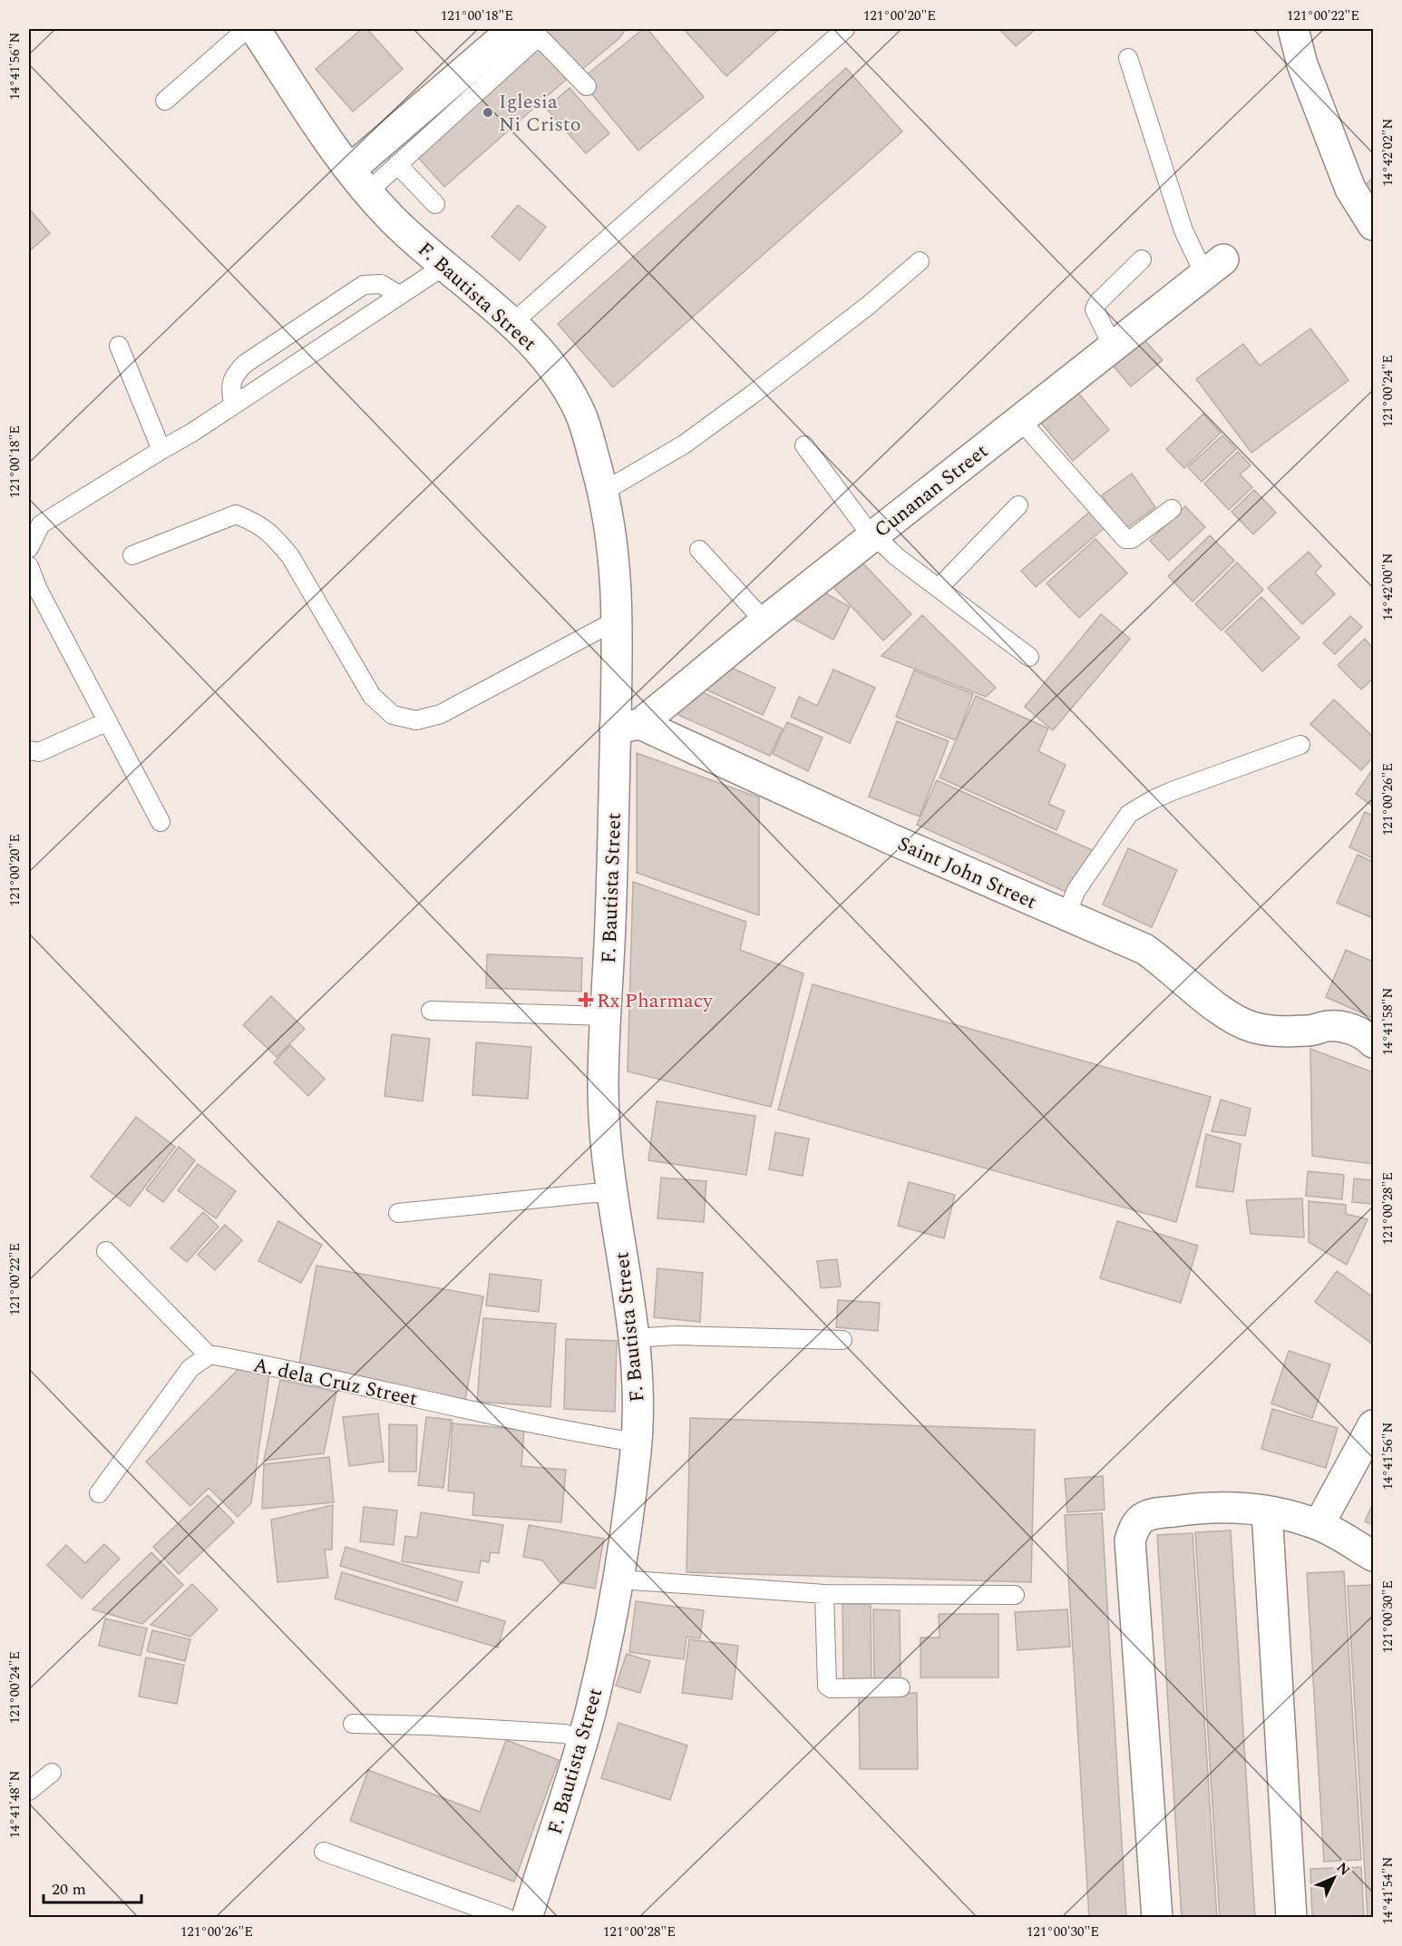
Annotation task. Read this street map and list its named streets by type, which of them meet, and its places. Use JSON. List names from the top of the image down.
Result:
{
  "streets": {
    "street": ["F. Bautista Street", "Cunanan Street", "Saint John Street"],
    "lane": ["A. dela Cruz Street"]
  },
  "crossings": [
    ["F. Bautista Street", "Cunanan Street"],
    ["F. Bautista Street", "Saint John Street"],
    ["F. Bautista Street", "A. dela Cruz Street"],
    ["Cunanan Street", "Saint John Street"]
  ],
  "places": {
    "other": ["Iglesia Ni Cristo"],
    "health": ["Rx Pharmacy"]
  },
  "scale_bar": "20 m",
  "north": "top right",
  "coordinates": [
    "121°00'18\"E",
    "121°00'20\"E",
    "121°00'22\"E",
    "14°41'56\"N",
    "14°42'02\"N",
    "121°00'24\"E",
    "14°42'00\"N",
    "121°00'26\"E",
    "14°41'58\"N",
    "121°00'28\"E",
    "121°00'30\"E",
    "14°41'48\"N",
    "14°41'54\"N"
  ]
}
